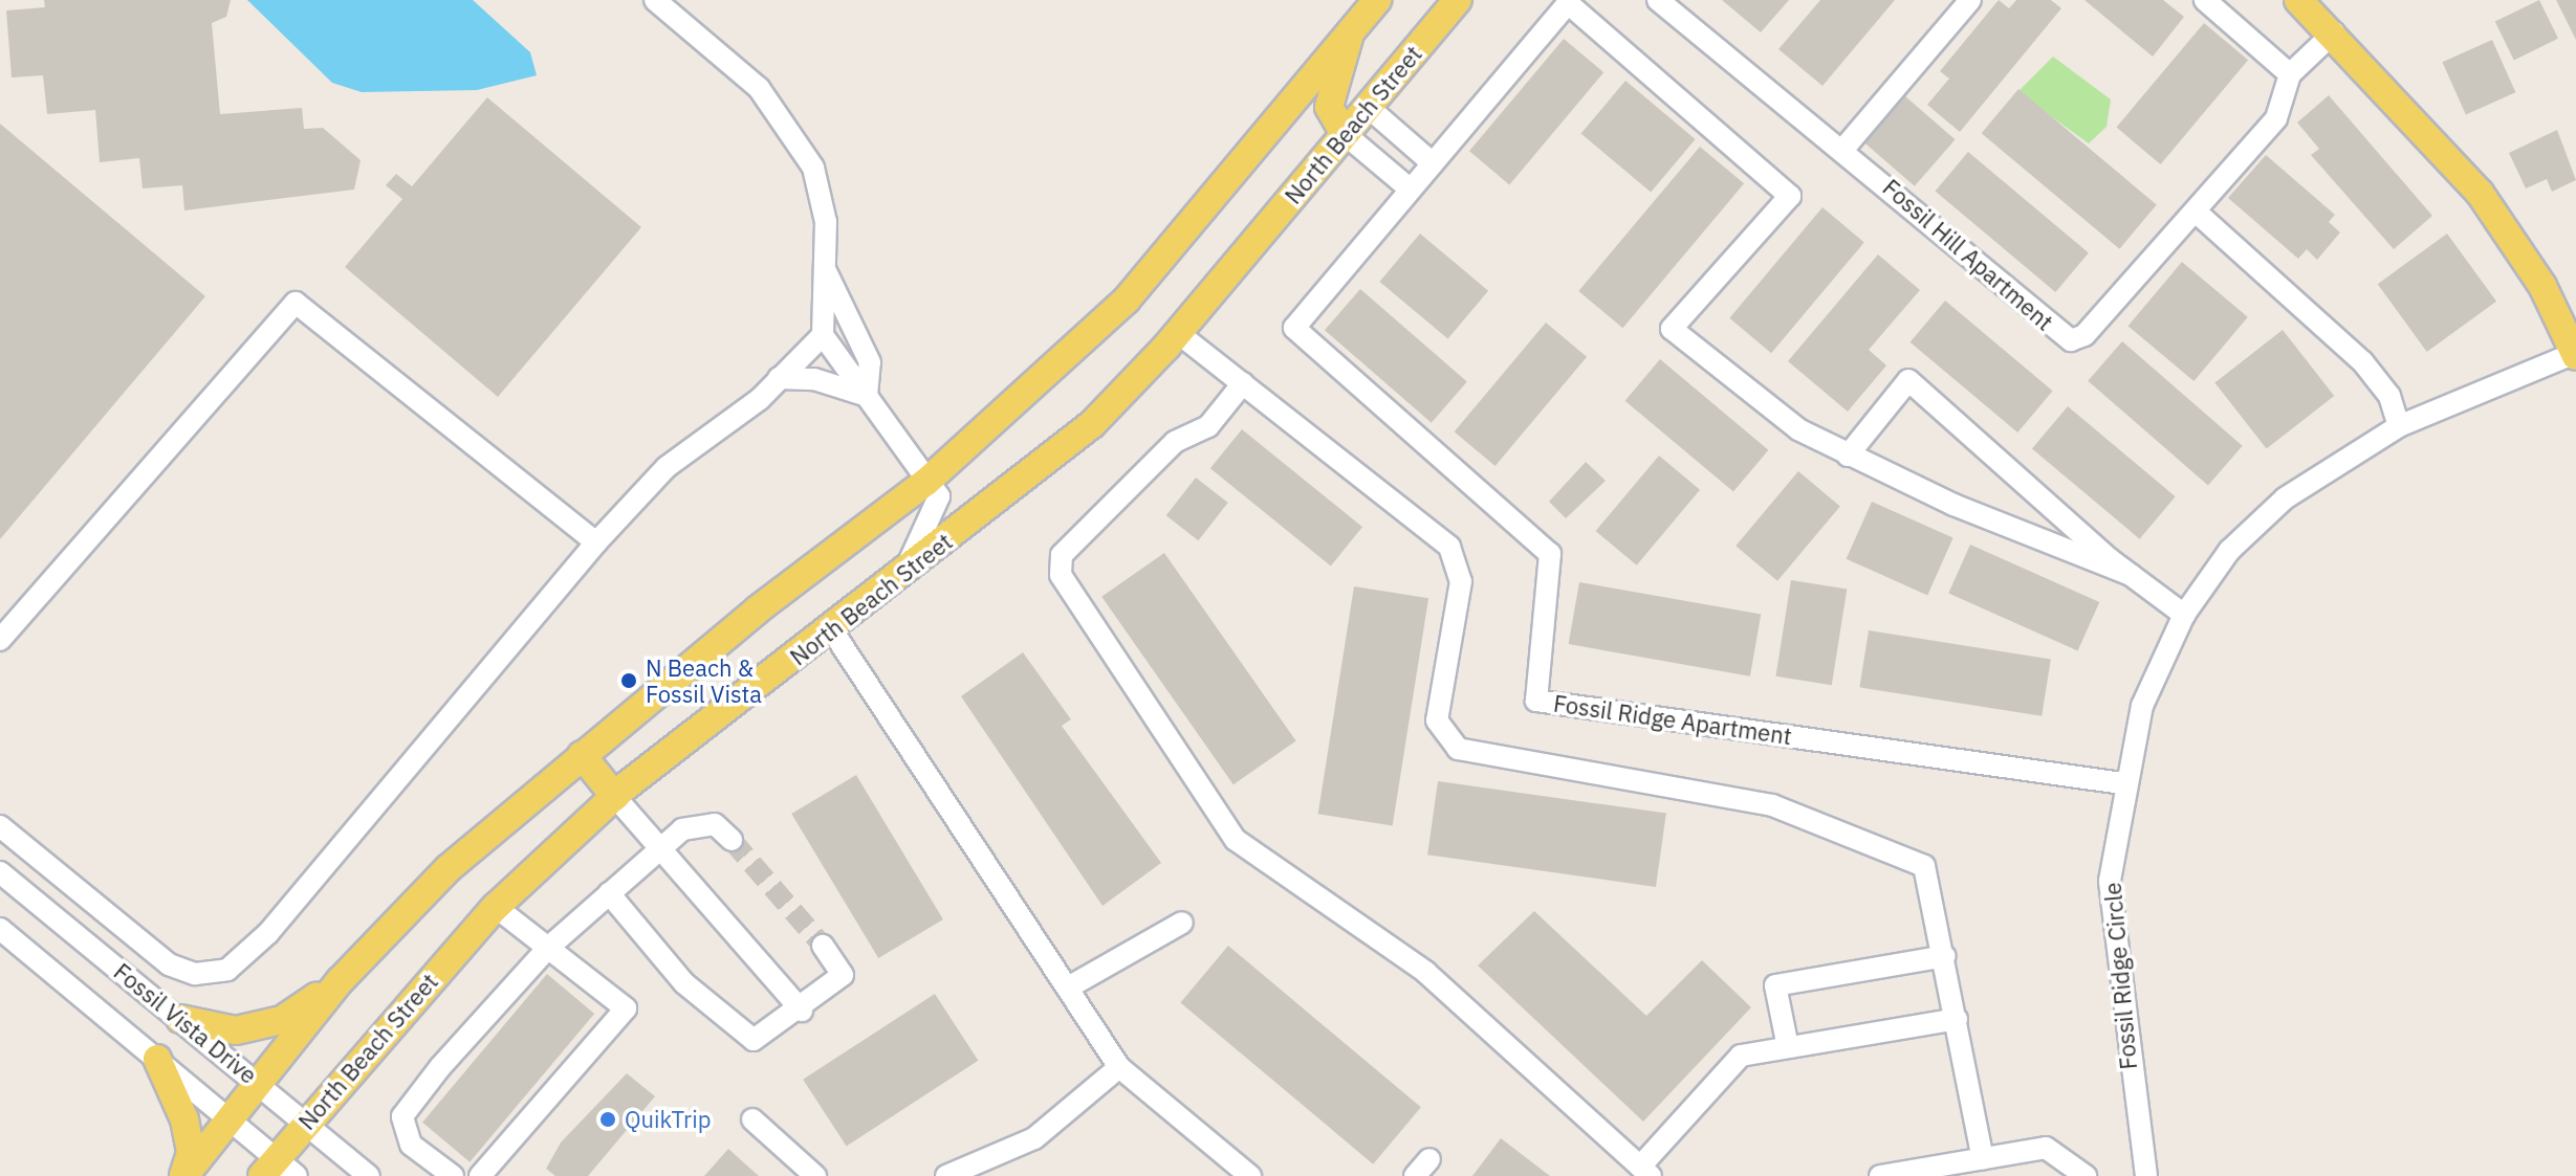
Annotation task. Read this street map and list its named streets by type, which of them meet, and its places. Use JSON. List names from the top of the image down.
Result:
{
  "streets": {
    "main road": ["North Beach Street"],
    "street": [
      "Fossil Hill Apartment",
      "Fossil Ridge Apartment",
      "Fossil Ridge Circle",
      "Fossil Vista Drive"
    ]
  },
  "crossings": [
    ["North Beach Street", "Fossil Vista Drive"],
    ["Fossil Ridge Apartment", "Fossil Ridge Circle"]
  ],
  "places": ["N Beach & Fossil Vista", "QuikTrip"]
}
